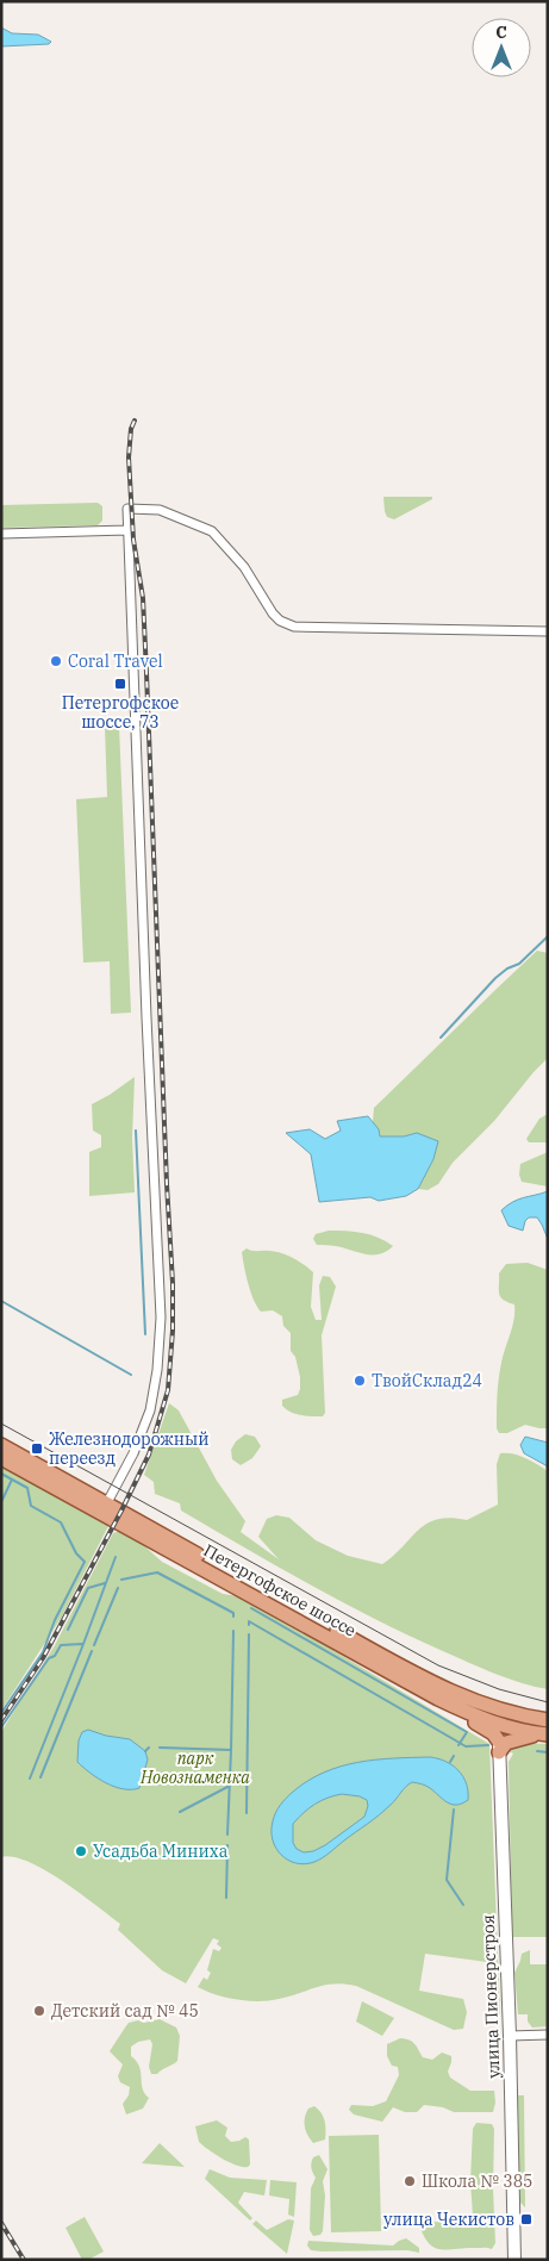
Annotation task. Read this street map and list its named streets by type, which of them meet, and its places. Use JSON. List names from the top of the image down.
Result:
{
  "streets": {
    "main road": ["Петергофское шоссе"],
    "street": ["улица Пионерстроя"]
  },
  "crossings": [
    ["Петергофское шоссе", "улица Пионерстроя"]
  ],
  "parks": ["парк Новознаменка"],
  "places": {
    "other": [
      "Coral Travel",
      "ТвойСклад24",
      "Усадьба Миниха",
      "Детский сад № 45",
      "Школа № 385"
    ],
    "transit": ["Петергофское шоссе, 73", "Железнодорожный переезд", "улица Чекистов"]
  },
  "north": "top"
}
